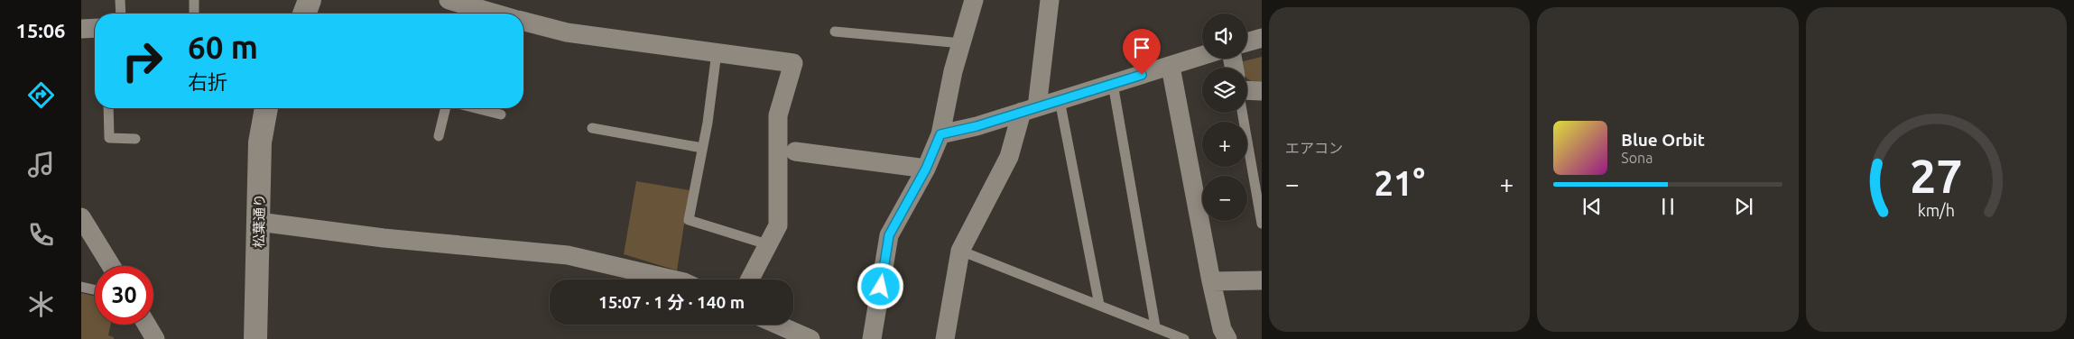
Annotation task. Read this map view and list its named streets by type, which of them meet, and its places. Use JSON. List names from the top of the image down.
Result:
{
  "streets": {
    "street": ["松葉通り"]
  },
  "page": {
    "tabs": "15:06",
    "tile": "エアコン",
    "map_buttons": ["+", "−"],
    "turn": ["60 m", "右折"],
    "song": ["Blue Orbit", "Sona"],
    "heat": ["−", "21°", "+"],
    "limit": "30",
    "trip": "15:07 · 1 分 · 140 m",
    "gauge": ["27", "km/h"]
  }
}
